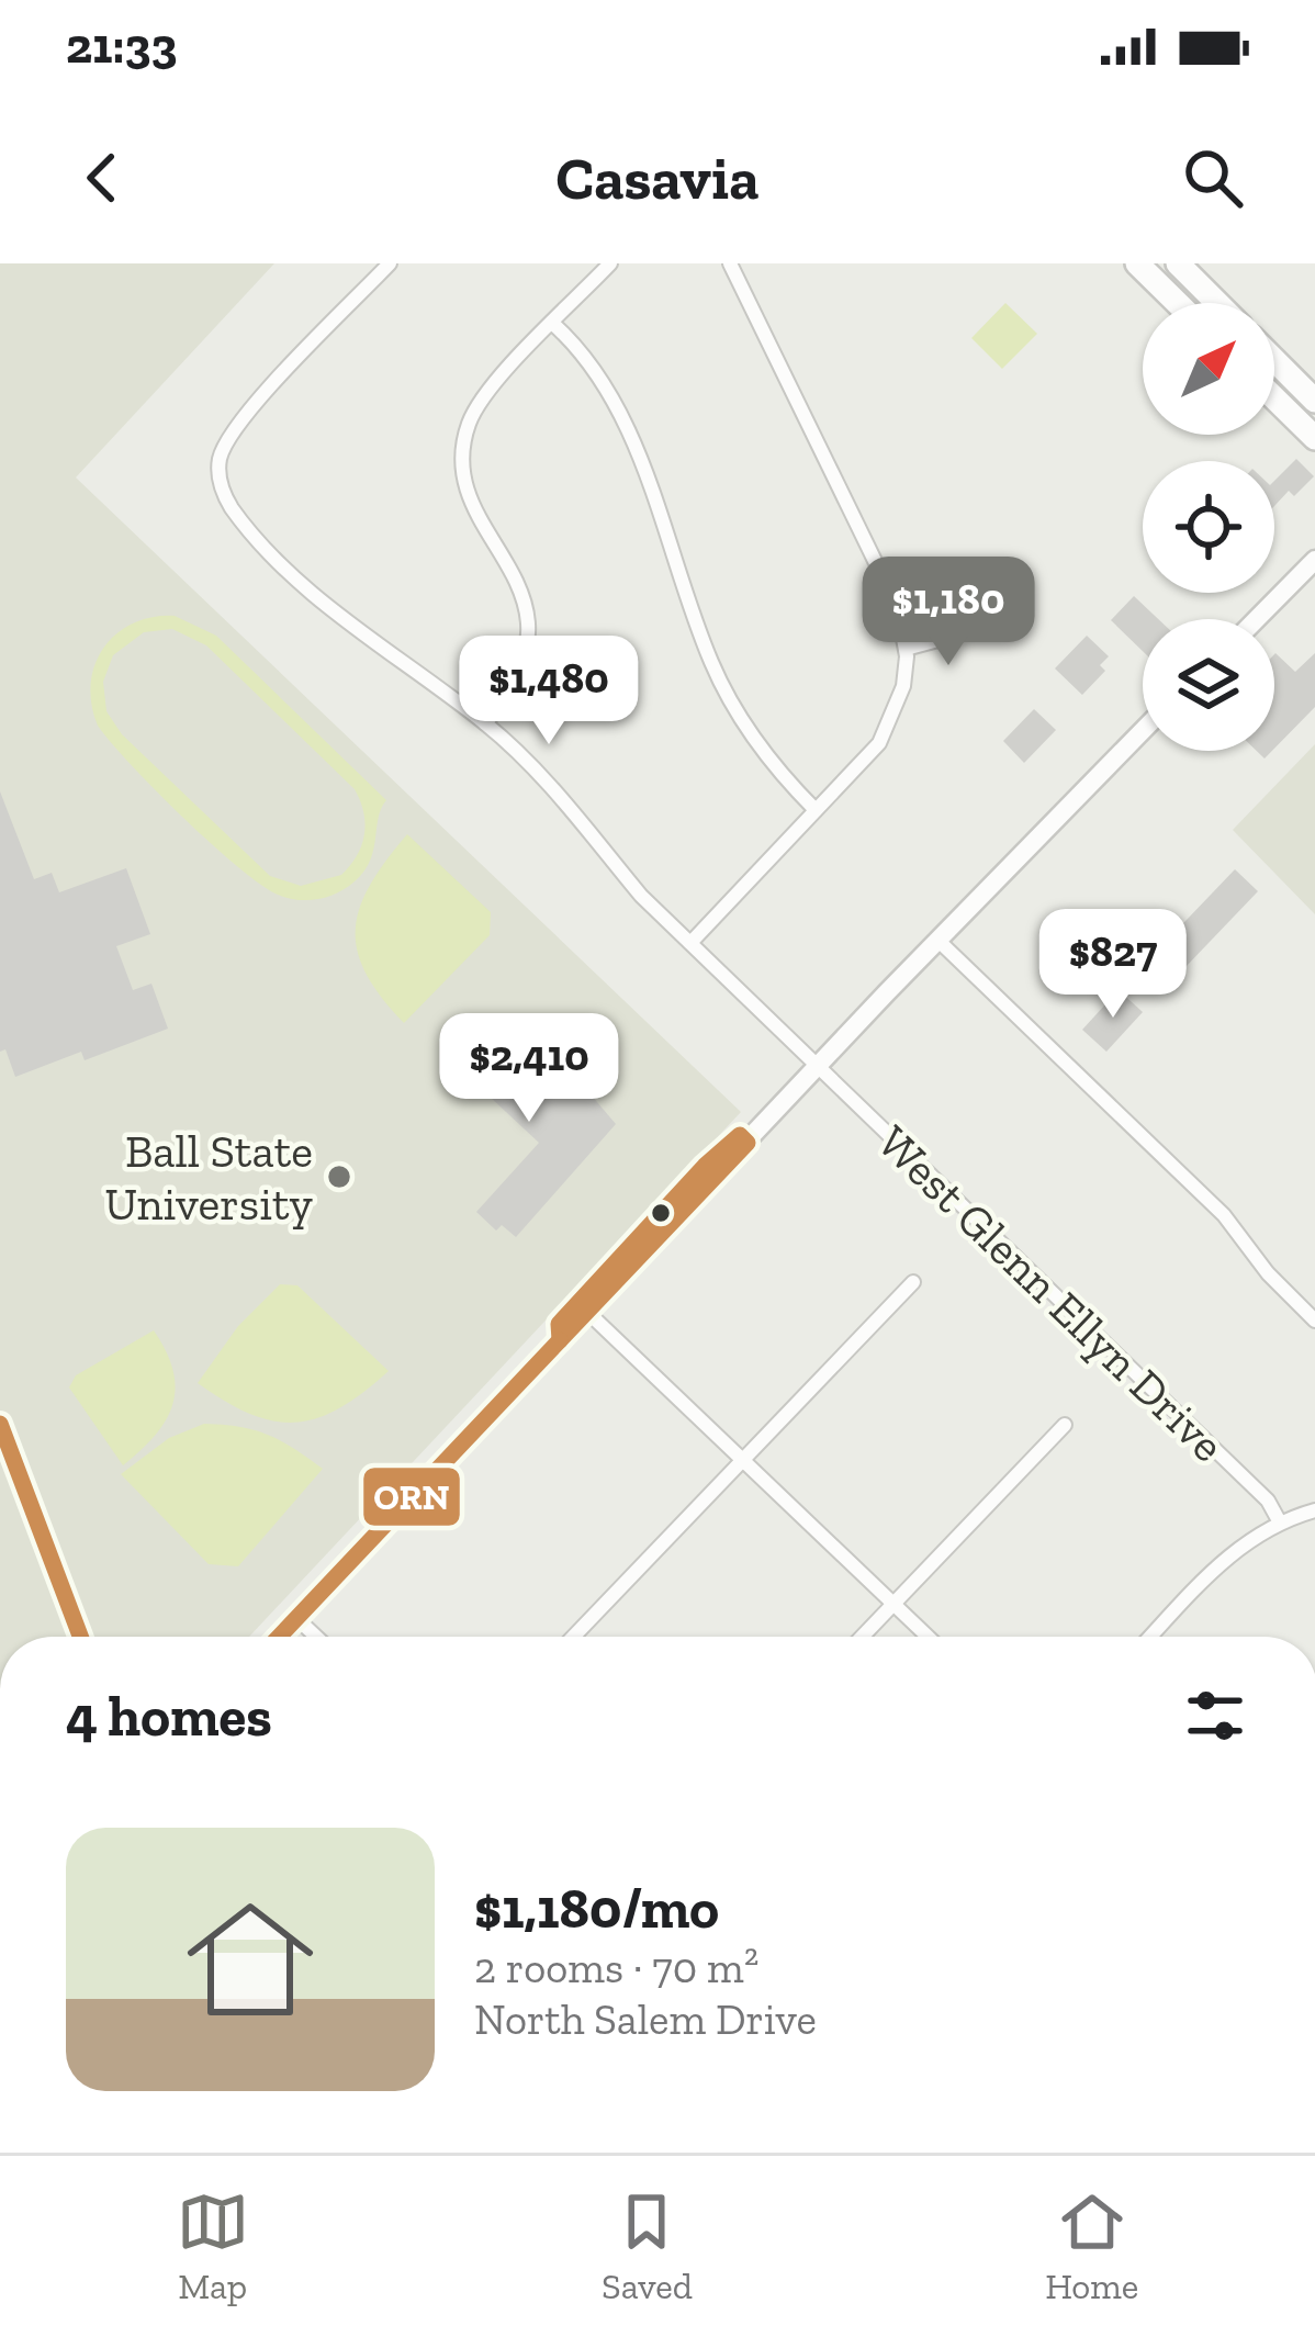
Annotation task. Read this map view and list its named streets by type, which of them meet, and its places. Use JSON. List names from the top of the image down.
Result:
{
  "streets": {
    "street": ["West Glenn Ellyn Drive"]
  },
  "places": ["Ball State University"],
  "lines": ["transit line ORN"],
  "north": "top right",
  "page": {
    "status": "21:33",
    "header": "Casavia",
    "price": [
      "$1,180",
      "$1,480",
      "$827",
      "$2,410"
    ],
    "heading": "4 homes",
    "list": [
      {
        "name": "$1,180/mo",
        "note": "2 rooms · 70 m² · North Salem Drive"
      }
    ],
    "tabs": ["Map", "Saved", "Home"]
  }
}
